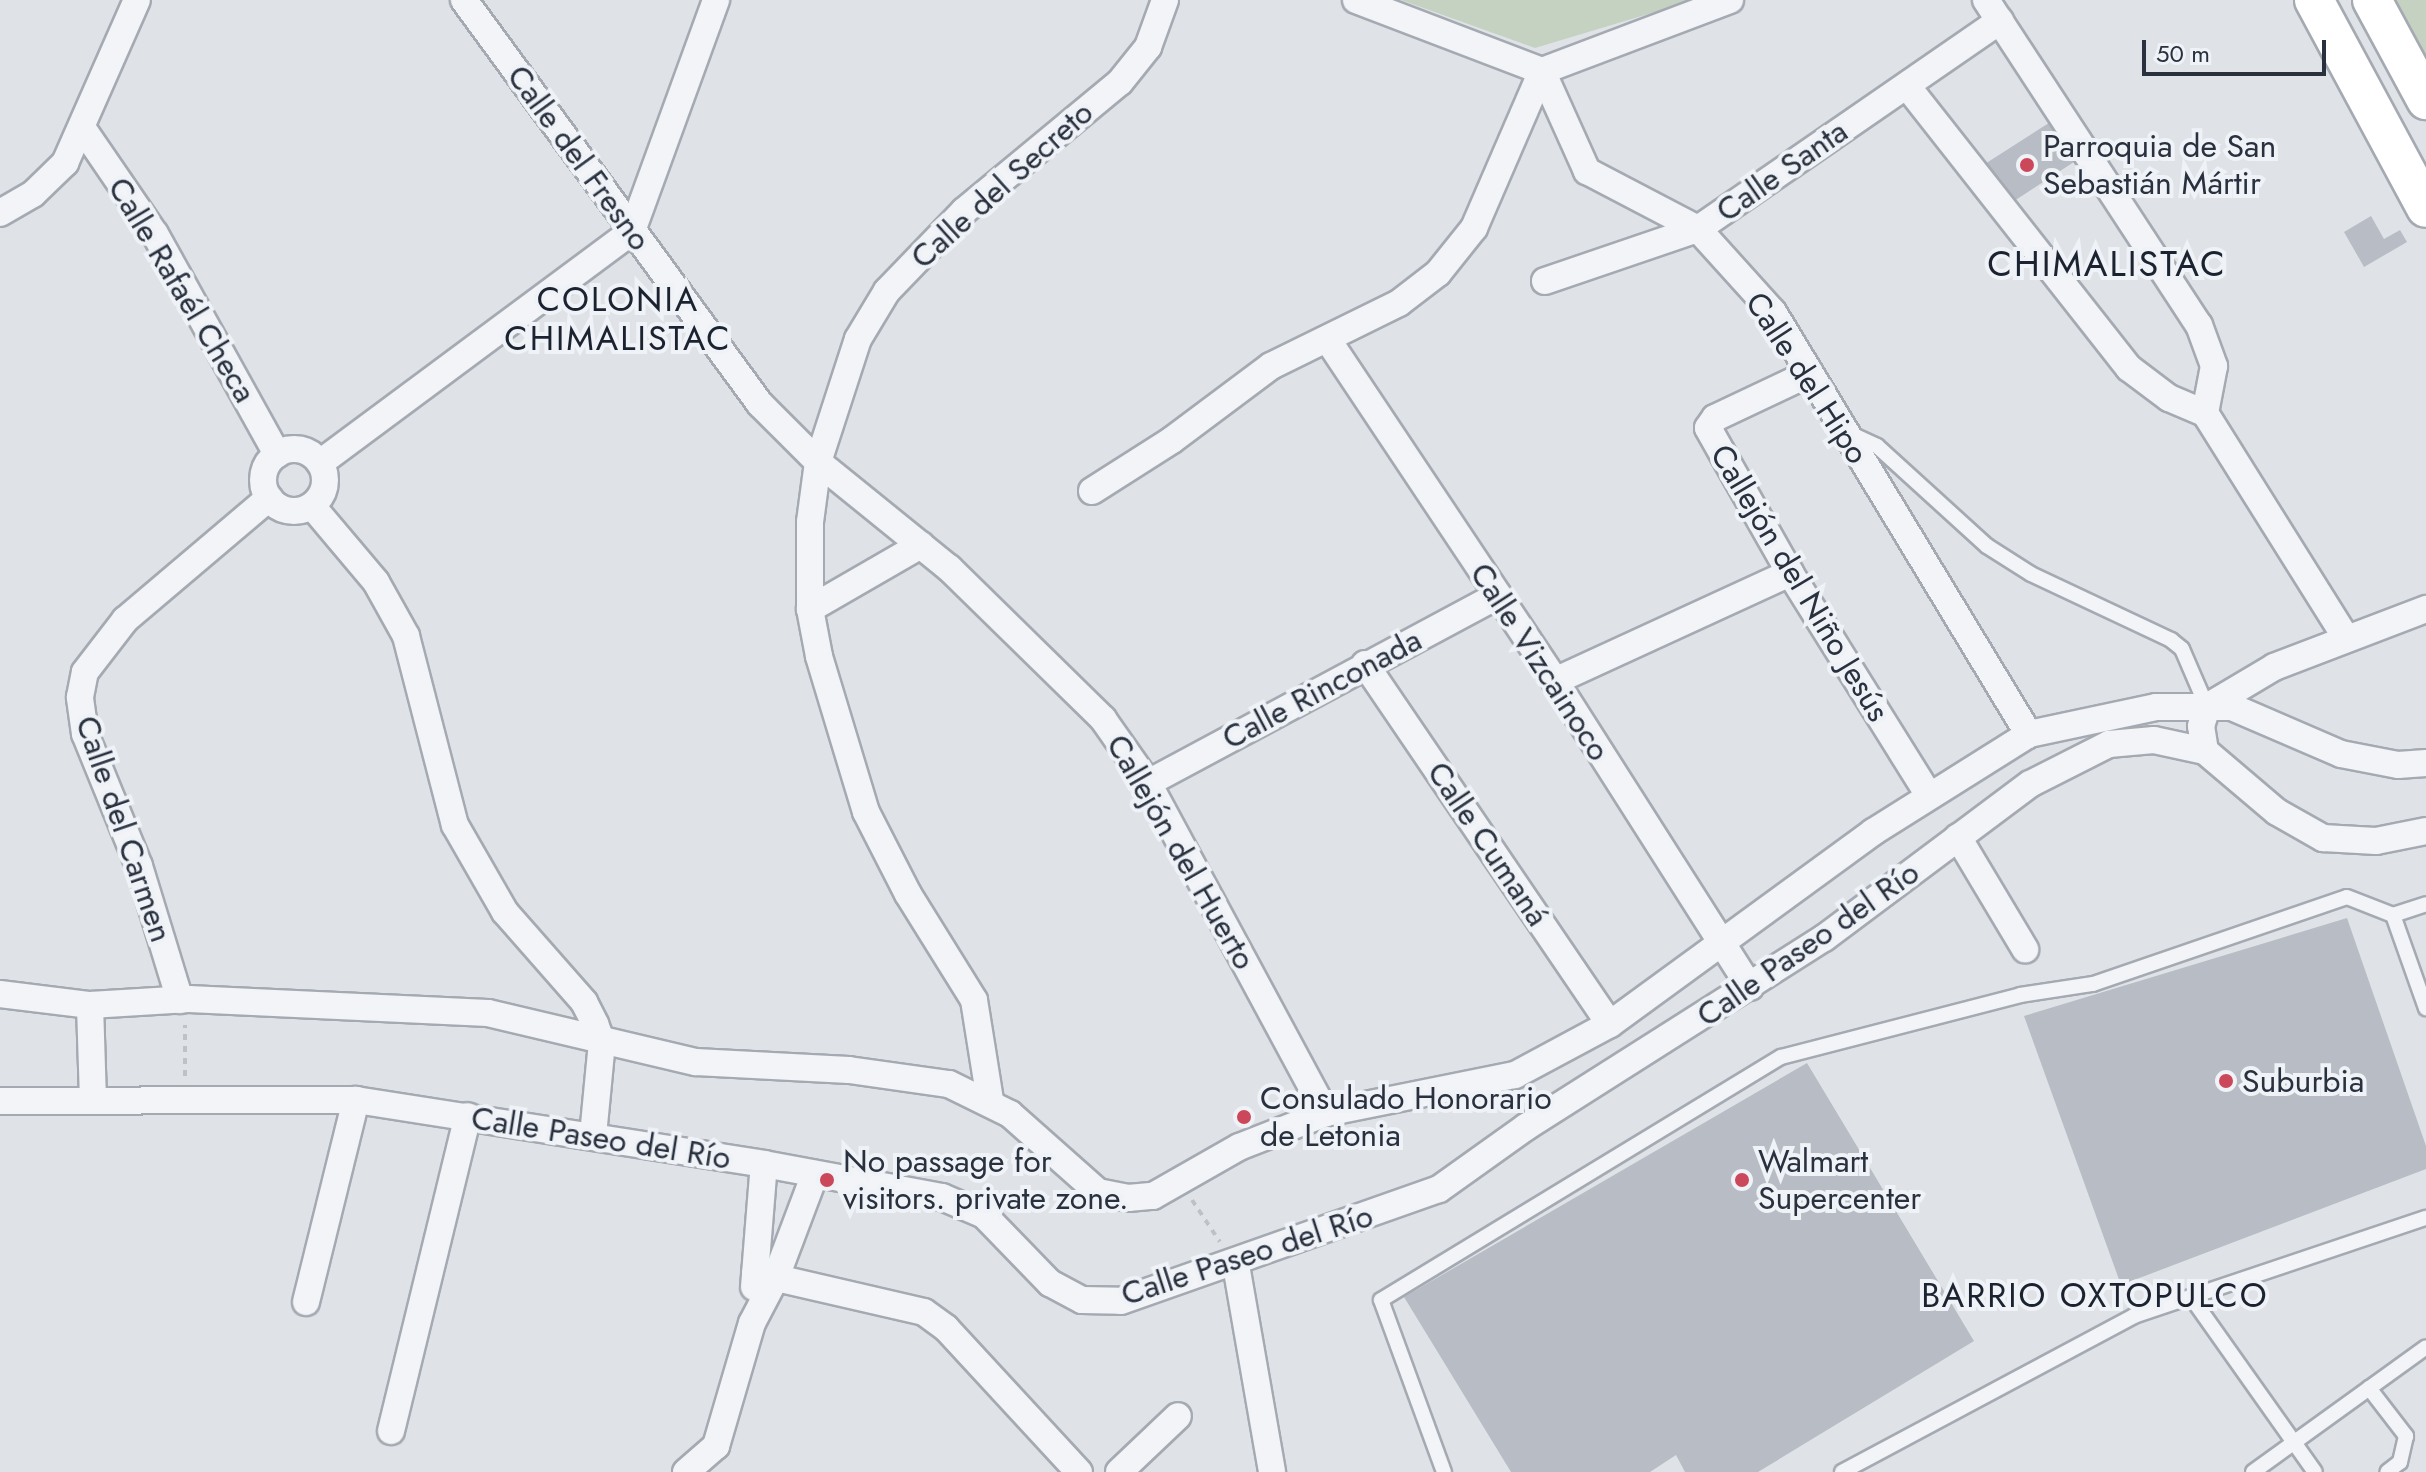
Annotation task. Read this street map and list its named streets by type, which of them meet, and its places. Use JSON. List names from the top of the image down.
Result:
{
  "streets": {
    "street": [
      "Calle del Fresno",
      "Calle Santa",
      "Calle del Secreto",
      "Calle Rafaél Checa",
      "Calle del Hipo",
      "Callejón del Niño Jesús",
      "Calle Vizcainoco",
      "Calle Rinconada",
      "Calle del Carmen",
      "Calle Cumaná",
      "Callejón del Huerto",
      "Calle Paseo del Río"
    ]
  },
  "crossings": [
    ["Calle del Fresno", "Calle del Secreto"],
    ["Calle del Fresno", "Callejón del Huerto"],
    ["Calle Santa", "Calle del Hipo"],
    ["Calle del Secreto", "Callejón del Huerto"],
    ["Calle del Secreto", "Calle Paseo del Río"],
    ["Calle Rafaél Checa", "Calle del Carmen"],
    ["Calle del Hipo", "Callejón del Niño Jesús"],
    ["Calle del Hipo", "Calle Paseo del Río"],
    ["Callejón del Niño Jesús", "Calle Paseo del Río"],
    ["Calle Vizcainoco", "Calle Rinconada"],
    ["Calle Vizcainoco", "Calle Paseo del Río"],
    ["Calle Rinconada", "Calle Cumaná"],
    ["Calle Rinconada", "Callejón del Huerto"],
    ["Calle del Carmen", "Calle Paseo del Río"],
    ["Calle Cumaná", "Calle Paseo del Río"],
    ["Callejón del Huerto", "Calle Paseo del Río"]
  ],
  "districts": ["CHIMALISTAC", "COLONIA CHIMALISTAC", "BARRIO OXTOPULCO"],
  "places": [
    "Parroquia de San Sebastián Mártir",
    "Suburbia",
    "Consulado Honorario de Letonia",
    "No passage for visitors. private zone.",
    "Walmart Supercenter"
  ],
  "scale_bar": "50 m"
}
